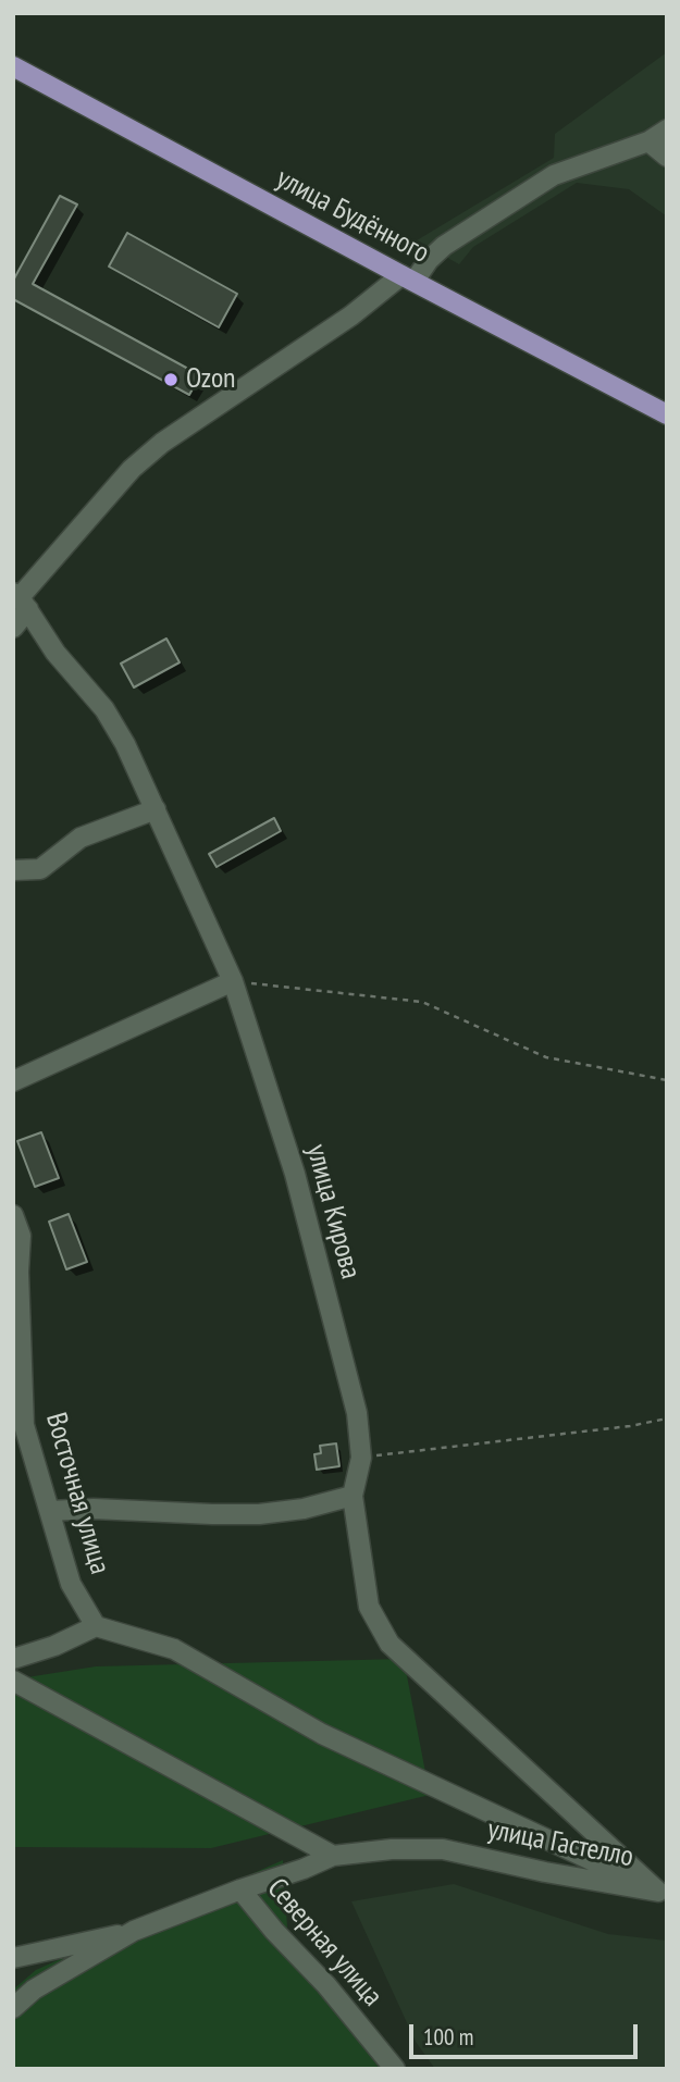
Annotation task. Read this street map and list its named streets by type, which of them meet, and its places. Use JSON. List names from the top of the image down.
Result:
{
  "streets": {
    "main road": ["улица Будённого"],
    "street": [
      "улица Кирова",
      "Восточная улица",
      "улица Гастелло",
      "Северная улица"
    ]
  },
  "crossings": [
    ["улица Кирова", "улица Гастелло"],
    ["улица Гастелло", "Северная улица"]
  ],
  "places": ["Ozon"],
  "scale_bar": "100 m"
}
